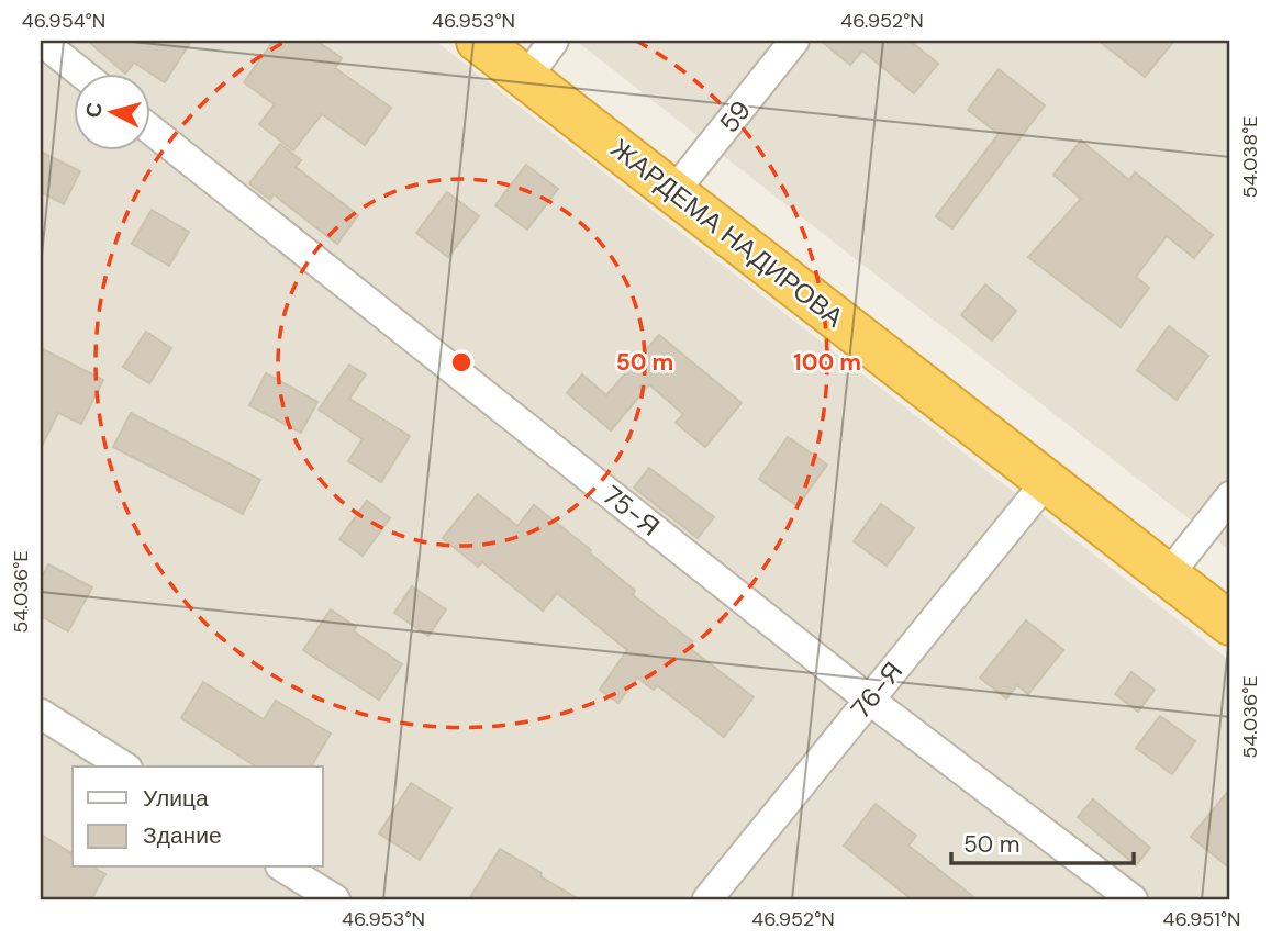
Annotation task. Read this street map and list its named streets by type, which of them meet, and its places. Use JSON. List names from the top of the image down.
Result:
{
  "streets": {
    "highway": ["ЖАРДЕМА НАДИРОВА"],
    "street": ["59", "75-Я", "76-Я"]
  },
  "crossings": [
    ["59", "ЖАРДЕМА НАДИРОВА"],
    ["ЖАРДЕМА НАДИРОВА", "76-Я"],
    ["75-Я", "76-Я"]
  ],
  "legend": ["Улица", "Здание"],
  "scale_bar": "50 m",
  "north": "left",
  "coordinates": [
    "46.954°N",
    "46.953°N",
    "46.952°N",
    "54.038°E",
    "54.036°E",
    "46.951°N"
  ],
  "rings": ["50 m", "100 m"]
}
